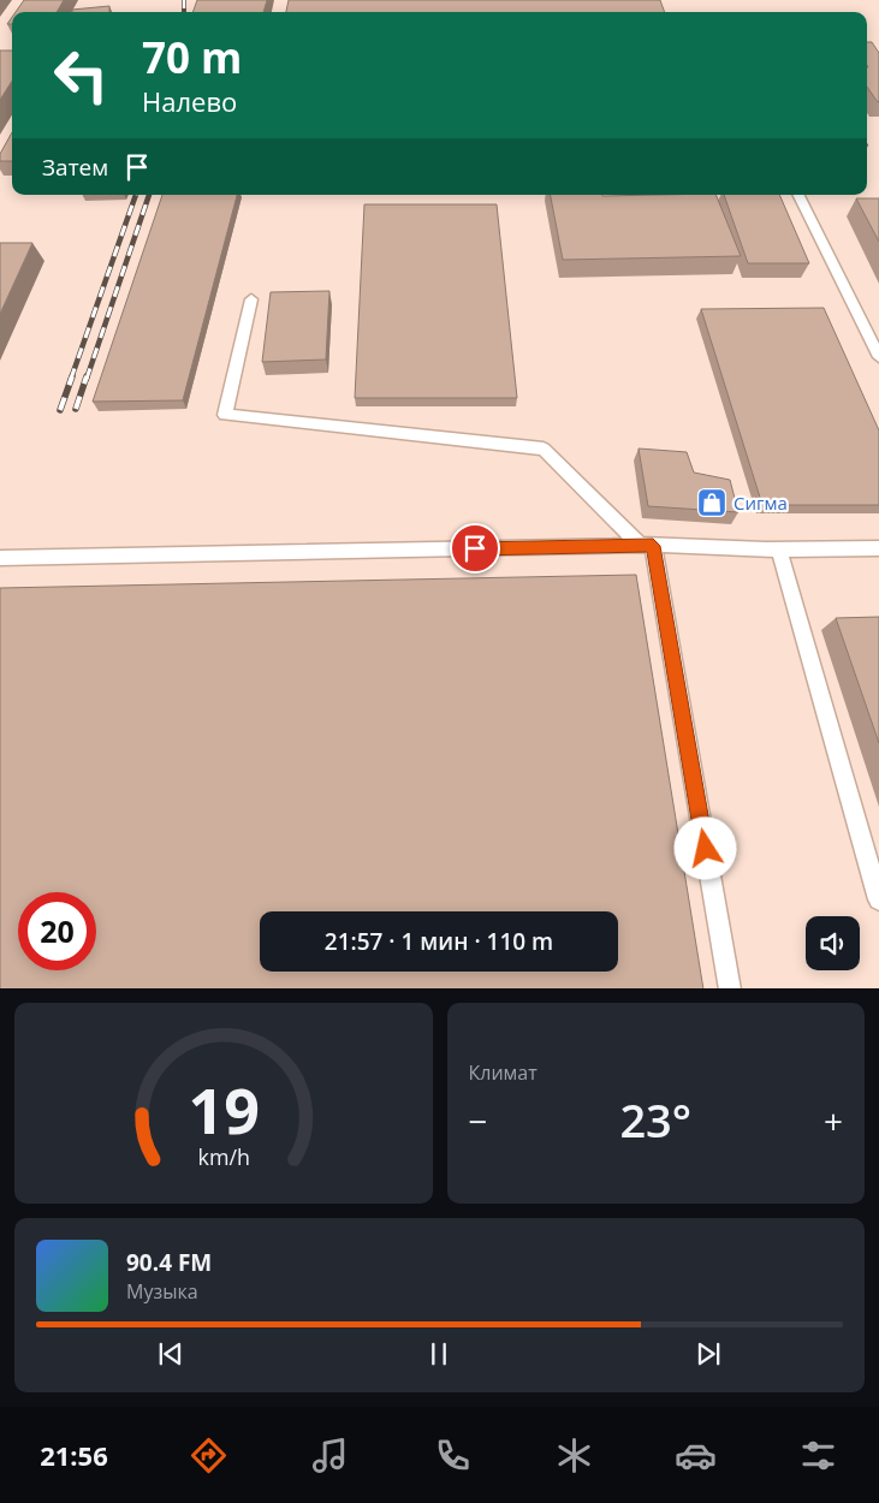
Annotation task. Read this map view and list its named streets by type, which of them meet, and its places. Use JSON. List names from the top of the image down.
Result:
{
  "places": {
    "shop": ["Сигма"]
  },
  "page": {
    "turn": ["70 m", "Налево"],
    "then": "Затем",
    "limit": "20",
    "trip": "21:57 · 1 мин · 110 m",
    "tile": "Климат",
    "heat": ["−", "23°", "+"],
    "song": ["90.4 FM", "Музыка"],
    "tabs": "21:56",
    "gauge": ["19", "km/h"]
  }
}
